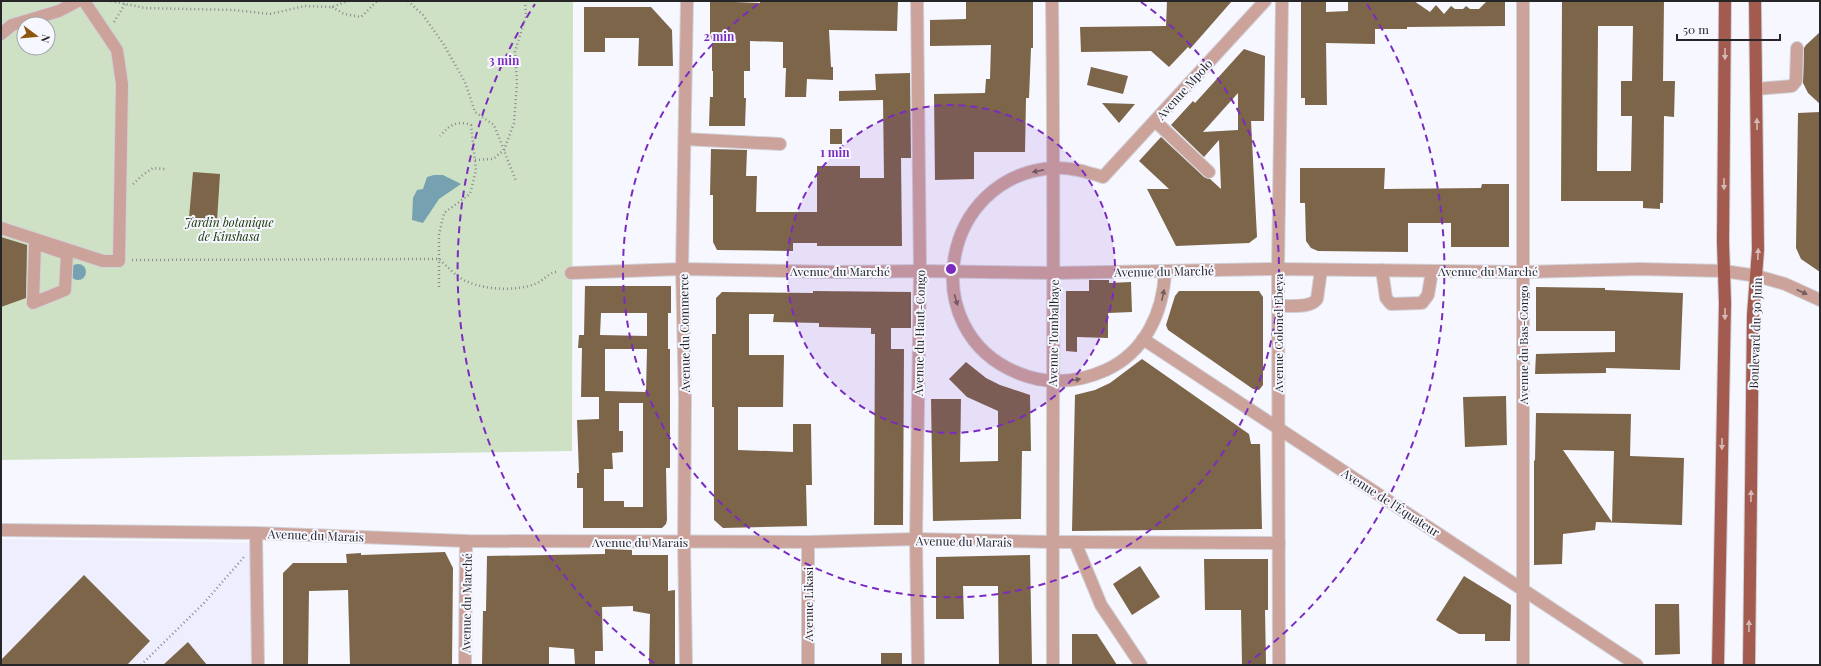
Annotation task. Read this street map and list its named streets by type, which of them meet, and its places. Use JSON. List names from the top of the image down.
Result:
{
  "streets": {
    "main road": ["Boulevard du 30 Juin"],
    "street": [
      "Avenue Mpolo",
      "Avenue du Marché",
      "Avenue du Commerce",
      "Avenue du Haut-Congo",
      "Avenue Tombalbaye",
      "Avenue Colonel Ebeya",
      "Avenue du Bas-Congo",
      "Avenue de l'Équateur",
      "Avenue du Marais",
      "Avenue Likasi"
    ]
  },
  "crossings": [
    ["Avenue Mpolo", "Avenue Tombalbaye"],
    ["Avenue du Marché", "Avenue du Commerce"],
    ["Avenue du Marché", "Avenue du Haut-Congo"],
    ["Avenue du Marché", "Avenue Tombalbaye"],
    ["Avenue du Marché", "Avenue Colonel Ebeya"],
    ["Avenue du Marché", "Boulevard du 30 Juin"],
    ["Avenue du Marché", "Avenue du Bas-Congo"],
    ["Avenue du Marché", "Avenue du Marais"],
    ["Avenue du Commerce", "Avenue du Marais"],
    ["Avenue du Haut-Congo", "Avenue du Marais"],
    ["Avenue Tombalbaye", "Avenue du Marais"],
    ["Avenue Colonel Ebeya", "Avenue de l'Équateur"],
    ["Avenue Colonel Ebeya", "Avenue du Marais"],
    ["Avenue du Bas-Congo", "Avenue de l'Équateur"],
    ["Avenue du Marais", "Avenue Likasi"]
  ],
  "parks": ["Jardin botanique de Kinshasa"],
  "scale_bar": "50 m",
  "north": "right",
  "rings": ["2 min", "3 min", "1 min"]
}
